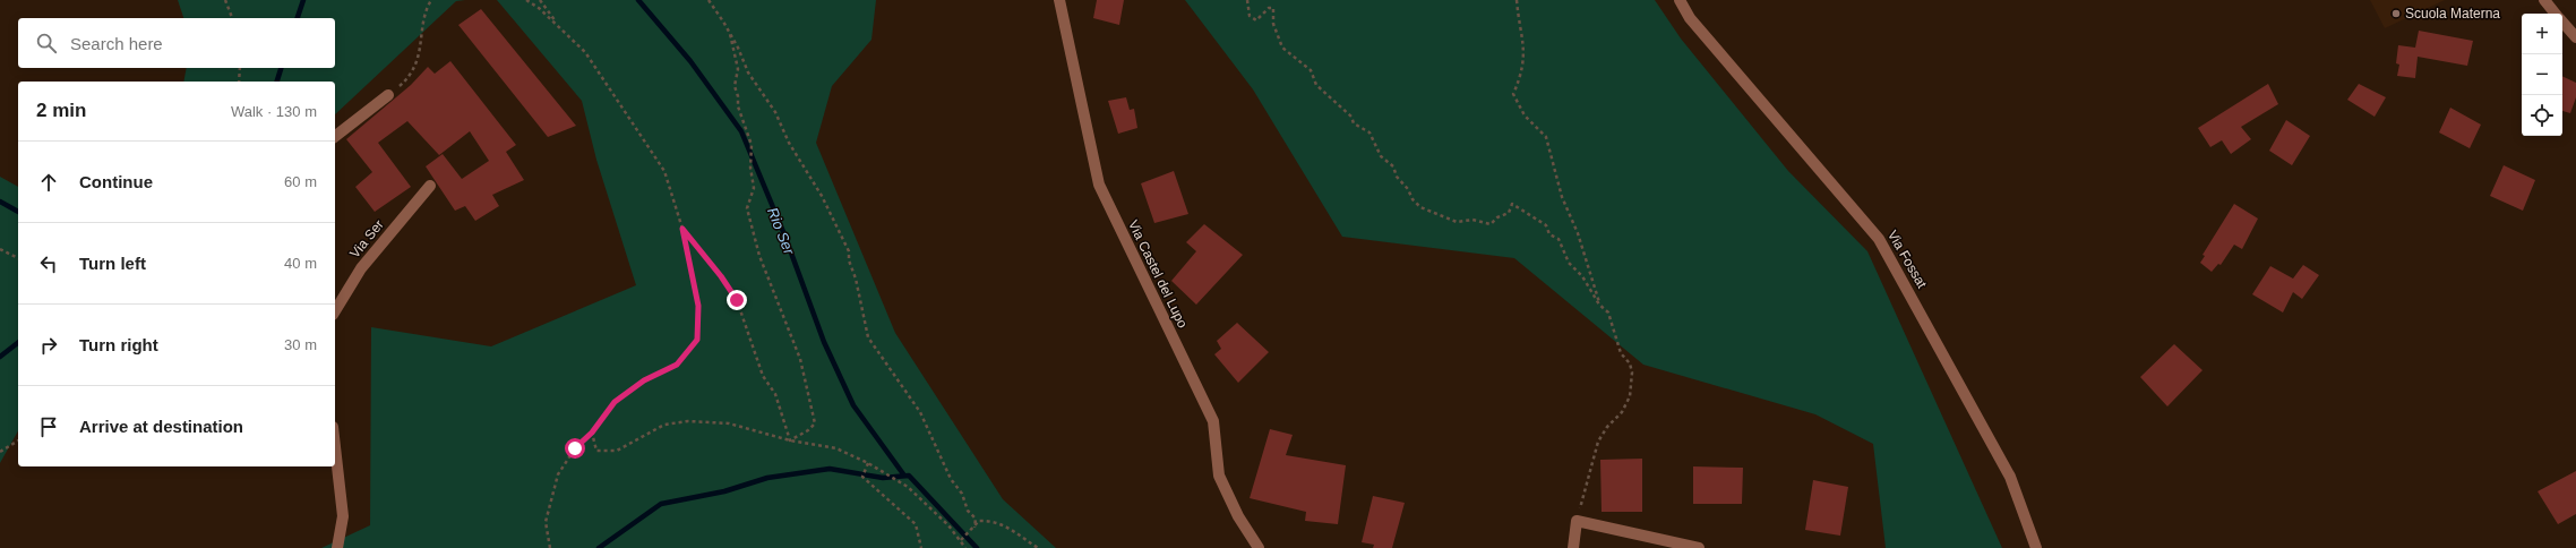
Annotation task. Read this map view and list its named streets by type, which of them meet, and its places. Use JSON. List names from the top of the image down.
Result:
{
  "streets": {
    "street": ["Via Ser", "Via Fossat", "Via Castel del Lupo"]
  },
  "water": ["Rio Ser"],
  "places": ["Scuola Materna"],
  "page": {
    "map_buttons": ["+", "−"],
    "search": "Search here",
    "heading": ["2 min", "Walk · 130 m"],
    "list": [
      ["Continue", "60 m"],
      ["Turn left", "40 m"],
      ["Turn right", "30 m"],
      "Arrive at destination"
    ]
  }
}
